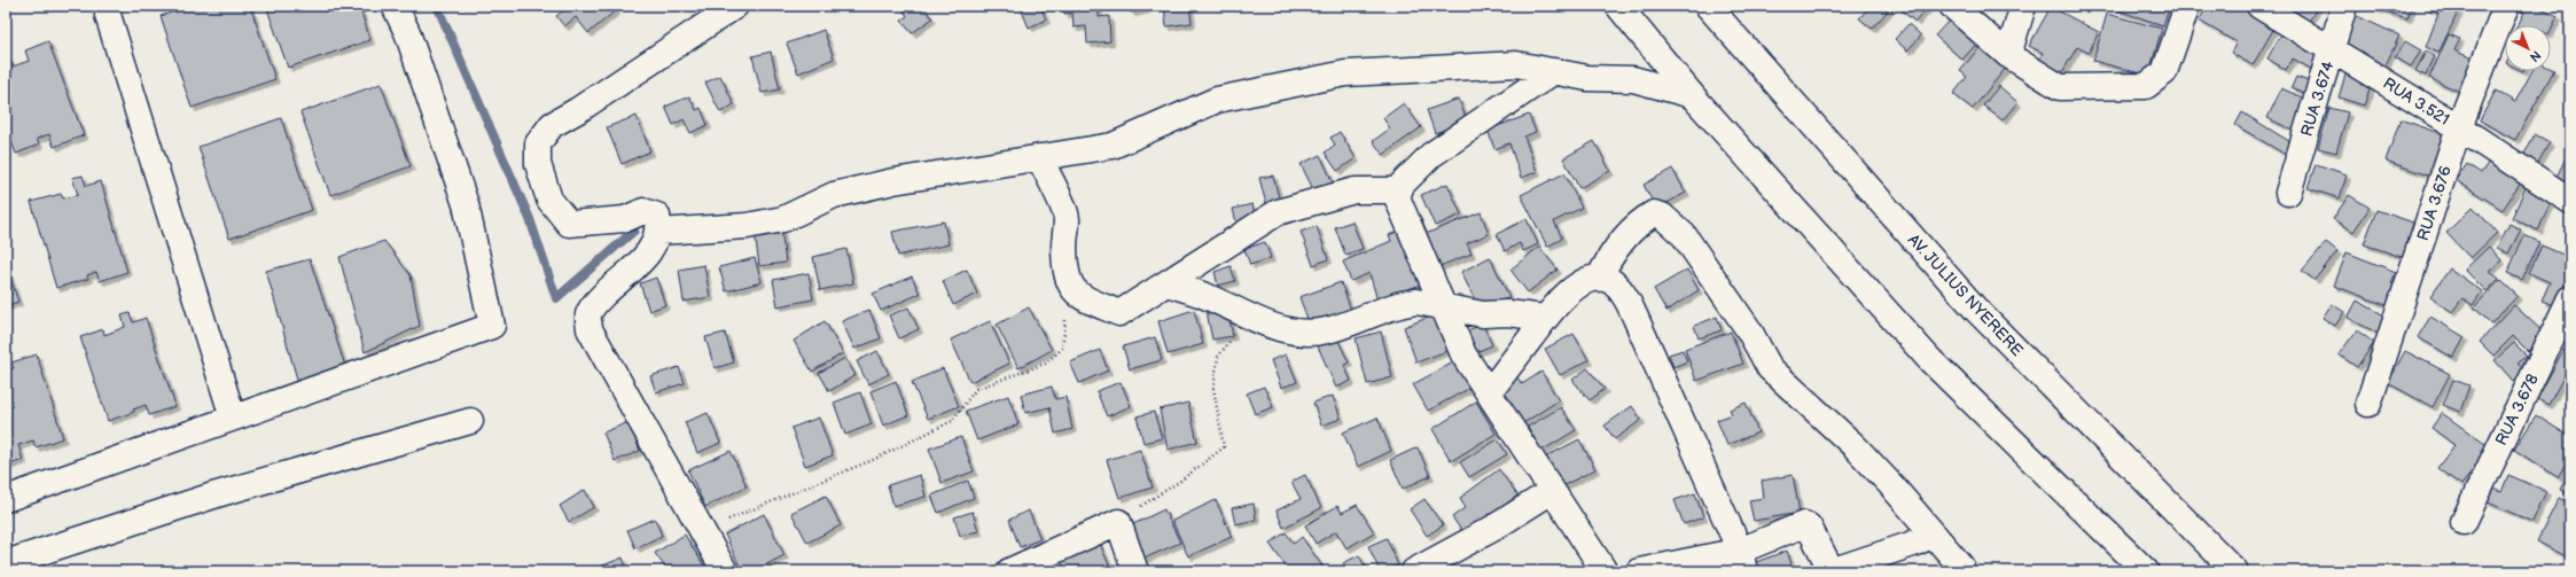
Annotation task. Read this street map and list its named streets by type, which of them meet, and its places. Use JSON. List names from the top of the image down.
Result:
{
  "streets": {
    "street": [
      "RUA 3.674",
      "RUA 3.521",
      "RUA 3.676",
      "AV. JULIUS NYERERE",
      "RUA 3.678"
    ]
  },
  "crossings": [
    ["RUA 3.674", "RUA 3.521"],
    ["RUA 3.521", "RUA 3.676"]
  ],
  "north": "bottom right"
}
